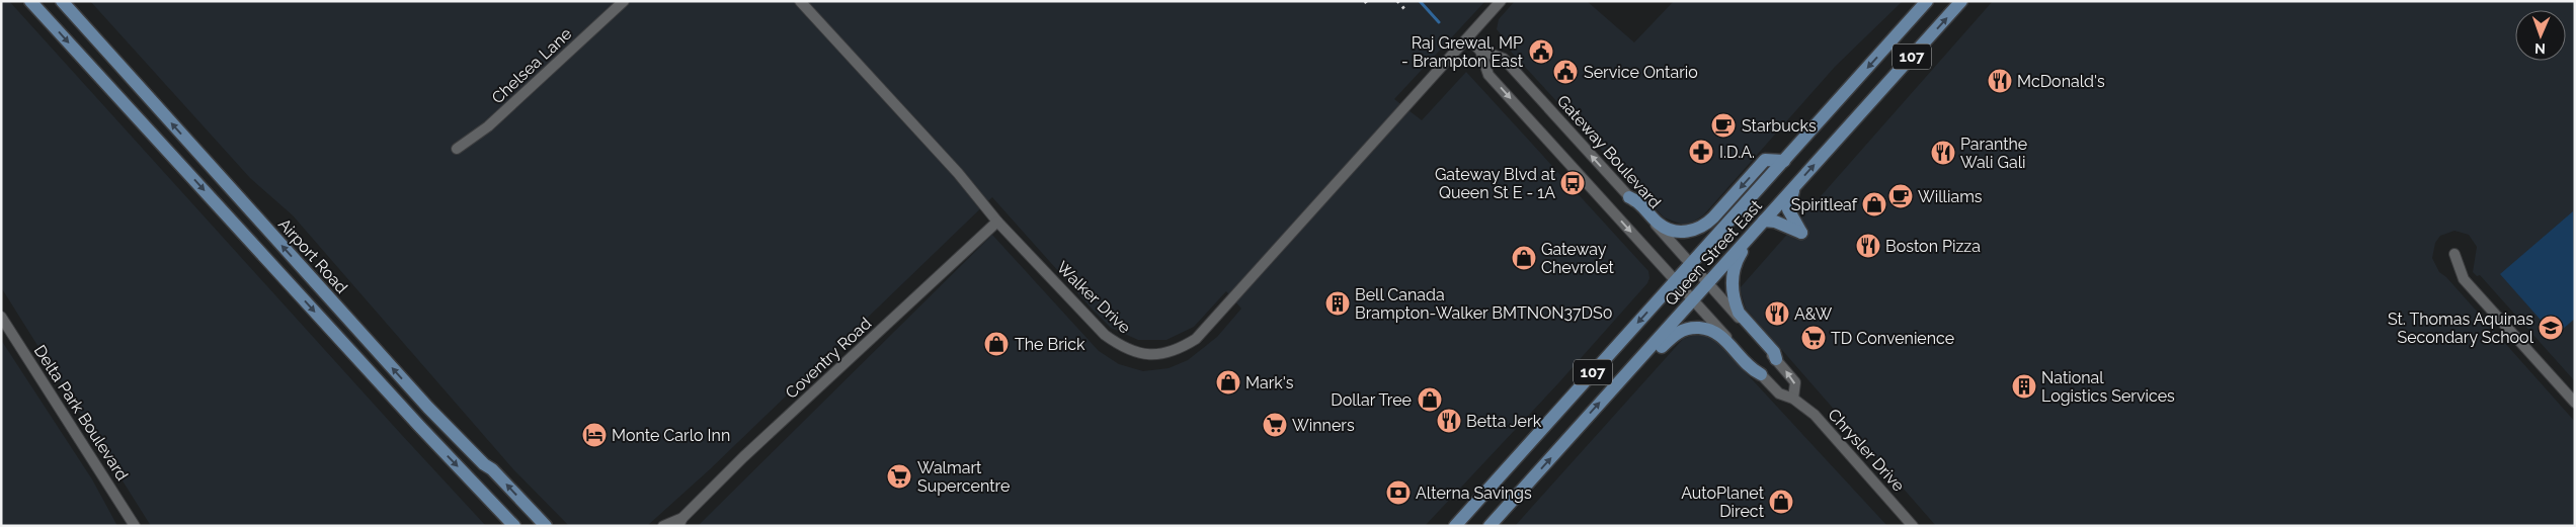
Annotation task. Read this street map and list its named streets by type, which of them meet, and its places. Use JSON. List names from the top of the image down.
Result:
{
  "streets": {
    "main road": ["107", "Queen Street East", "Airport Road"],
    "street": [
      "Chelsea Lane",
      "Gateway Boulevard",
      "Walker Drive",
      "Coventry Road",
      "Delta Park Boulevard",
      "Chrysler Drive"
    ]
  },
  "crossings": [
    ["Gateway Boulevard", "Queen Street East"],
    ["Gateway Boulevard", "Walker Drive"],
    ["Gateway Boulevard", "Chrysler Drive"],
    ["Queen Street East", "Chrysler Drive"],
    ["Walker Drive", "Coventry Road"]
  ],
  "places": {
    "public building": ["Raj Grewal, MP - Brampton East", "Service Ontario"],
    "restaurant": [
      "McDonald's",
      "Paranthe Wali Gali",
      "Boston Pizza",
      "A&W",
      "Betta Jerk"
    ],
    "cafe": ["Starbucks", "Williams"],
    "pharmacy": ["I.D.A."],
    "bus stop": ["Gateway Blvd at Queen St E - 1A"],
    "shop": [
      "Spiritleaf",
      "Gateway Chevrolet",
      "The Brick",
      "Mark's",
      "Dollar Tree",
      "AutoPlanet Direct"
    ],
    "building": ["Bell Canada Brampton-Walker BMTNON37DS0", "National Logistics Services"],
    "school or university": ["St. Thomas Aquinas Secondary School"],
    "supermarket": ["TD Convenience", "Winners", "Walmart Supercentre"],
    "hotel": ["Monte Carlo Inn"],
    "bank": ["Alterna Savings"]
  },
  "north": "bottom"
}
